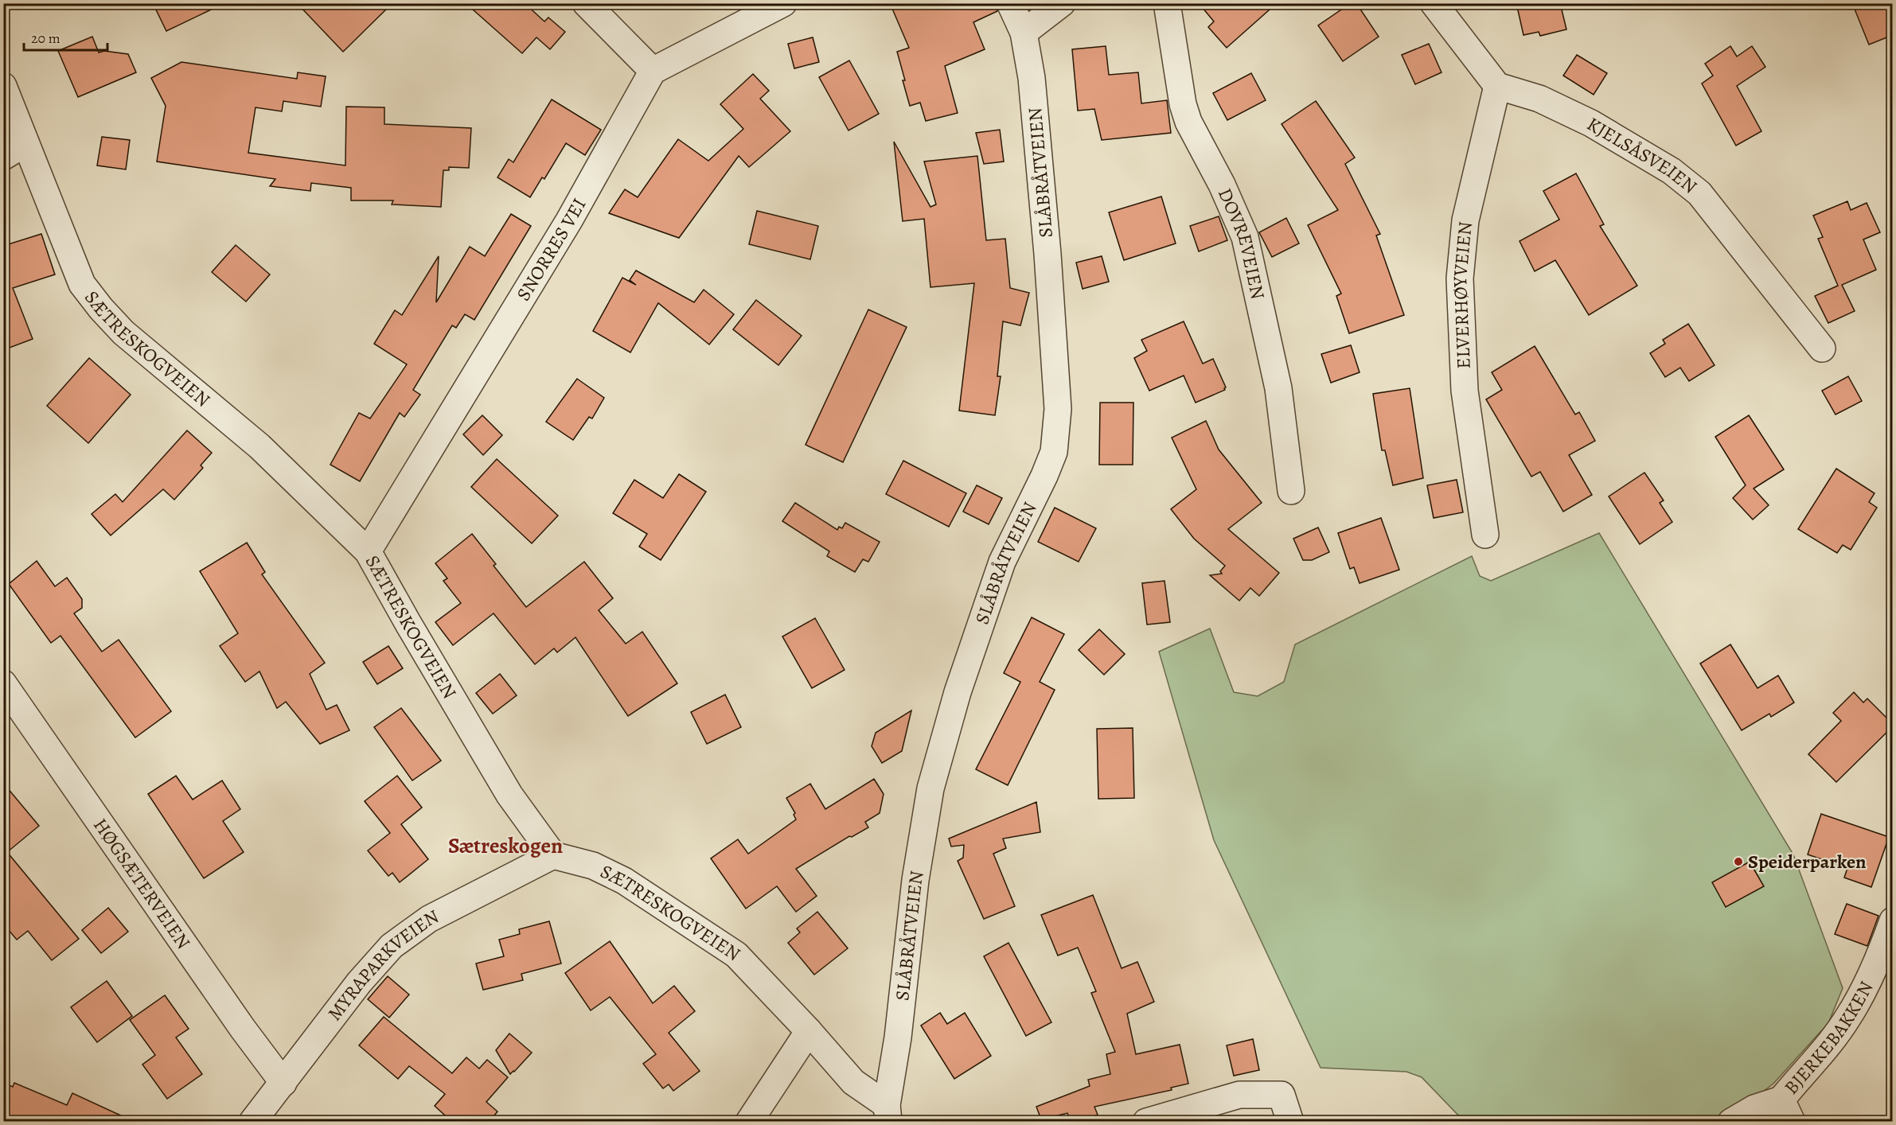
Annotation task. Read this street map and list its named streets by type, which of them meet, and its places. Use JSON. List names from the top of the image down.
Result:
{
  "streets": {
    "street": [
      "KJELSÅSVEIEN",
      "SLÅBRÅTVEIEN",
      "DOVREVEIEN",
      "SNORRES VEI",
      "ELVERHØYVEIEN",
      "SÆTRESKOGVEIEN",
      "HØGSÆTERVEIEN",
      "MYRAPARKVEIEN",
      "BJERKEBAKKEN"
    ]
  },
  "crossings": [
    ["KJELSÅSVEIEN", "ELVERHØYVEIEN"],
    ["SLÅBRÅTVEIEN", "SÆTRESKOGVEIEN"],
    ["SNORRES VEI", "SÆTRESKOGVEIEN"],
    ["SÆTRESKOGVEIEN", "MYRAPARKVEIEN"],
    ["HØGSÆTERVEIEN", "MYRAPARKVEIEN"]
  ],
  "districts": ["Sætreskogen"],
  "places": ["Speiderparken"],
  "scale_bar": "20 m"
}
